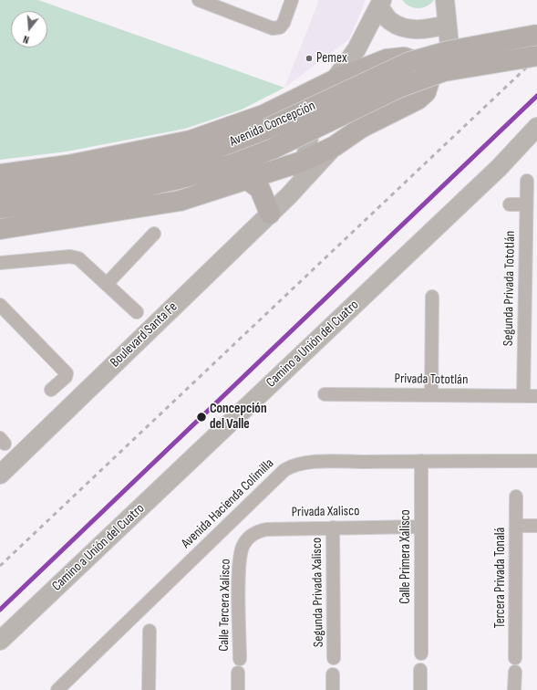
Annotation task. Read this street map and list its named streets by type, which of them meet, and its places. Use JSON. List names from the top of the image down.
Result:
{
  "streets": {
    "main road": ["Avenida Concepción"],
    "street": [
      "Segunda Privada Tototlán",
      "Boulevard Santa Fe",
      "Camino a Unión del Cuatro",
      "Privada Tototlán",
      "Avenida Hacienda Colimilla",
      "Privada Xalisco",
      "Calle Primera Xalisco",
      "Tercera Privada Tonalá",
      "Segunda Privada Xalisco",
      "Calle Tercera Xalisco"
    ]
  },
  "crossings": [
    ["Segunda Privada Tototlán", "Privada Tototlán"],
    ["Avenida Hacienda Colimilla", "Calle Primera Xalisco"],
    ["Privada Xalisco", "Calle Primera Xalisco"],
    ["Privada Xalisco", "Segunda Privada Xalisco"],
    ["Privada Xalisco", "Calle Tercera Xalisco"]
  ],
  "places": ["Pemex", "Concepción del Valle"],
  "north": "bottom"
}
